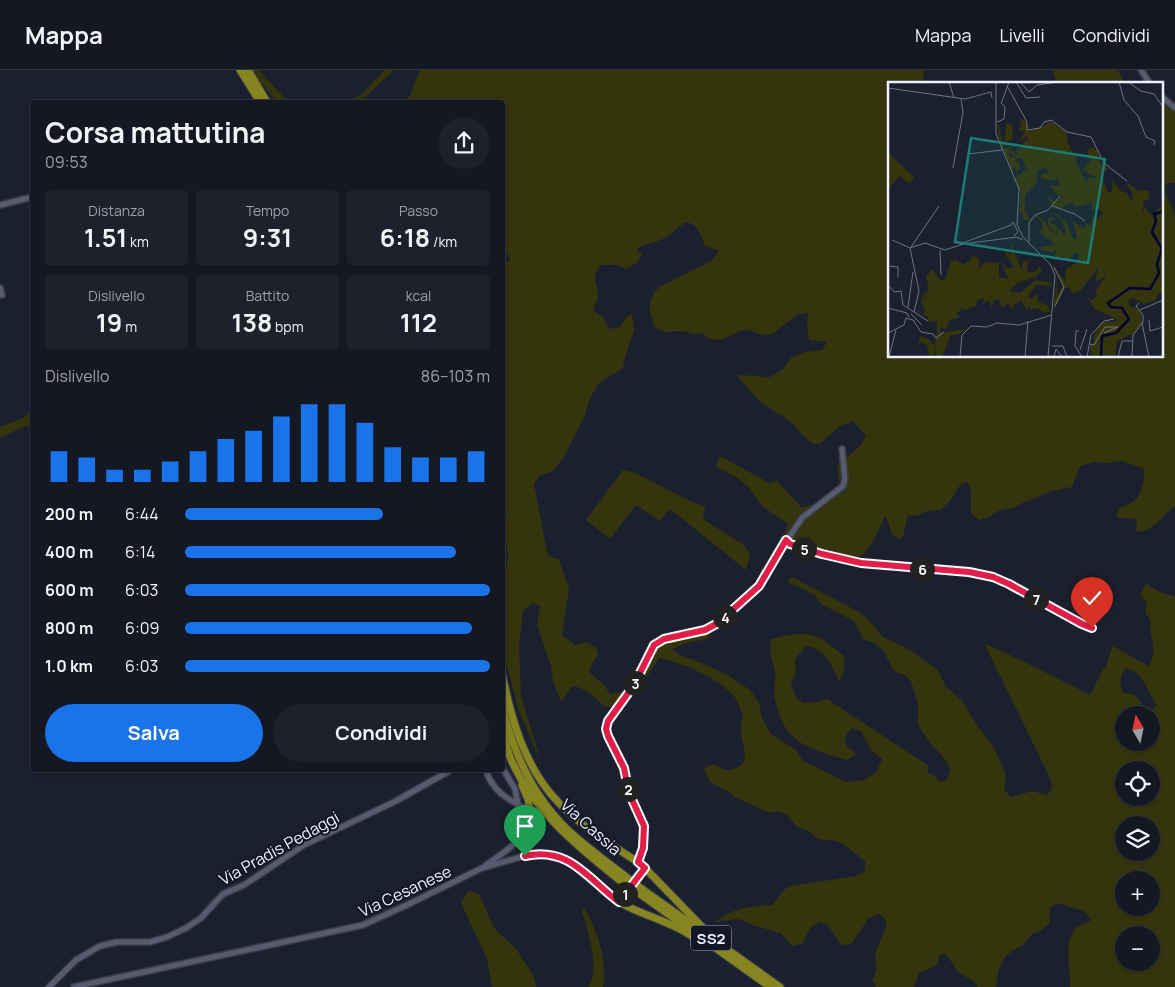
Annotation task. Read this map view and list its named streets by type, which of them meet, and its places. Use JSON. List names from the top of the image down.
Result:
{
  "streets": {
    "highway": ["Via Cassia", "SS2"],
    "street": ["Via Pradis Pedaggi", "Via Cesanese"]
  },
  "north": "top",
  "page": {
    "header": "Mappa",
    "nav": ["Mappa", "Livelli", "Condividi"],
    "heading": ["Corsa mattutina", "09:53"],
    "stats": [
      ["Distanza", "1.51 km"],
      ["Tempo", "9:31"],
      ["Passo", "6:18 /km"],
      ["Dislivello", "19 m"],
      ["Battito", "138 bpm"],
      ["kcal", "112"]
    ],
    "chart": ["Dislivello", "86–103 m"],
    "list": [
      {
        "name": "200 m",
        "note": "6:44"
      },
      {
        "name": "400 m",
        "note": "6:14"
      },
      {
        "name": "600 m",
        "note": "6:03"
      },
      {
        "name": "800 m",
        "note": "6:09"
      },
      {
        "name": "1.0 km",
        "note": "6:03"
      }
    ],
    "pins": [
      "5",
      "6",
      "7",
      "4",
      "3",
      "2",
      "1"
    ],
    "buttons": ["Salva", "Condividi"],
    "map_buttons": ["+", "−"]
  }
}
